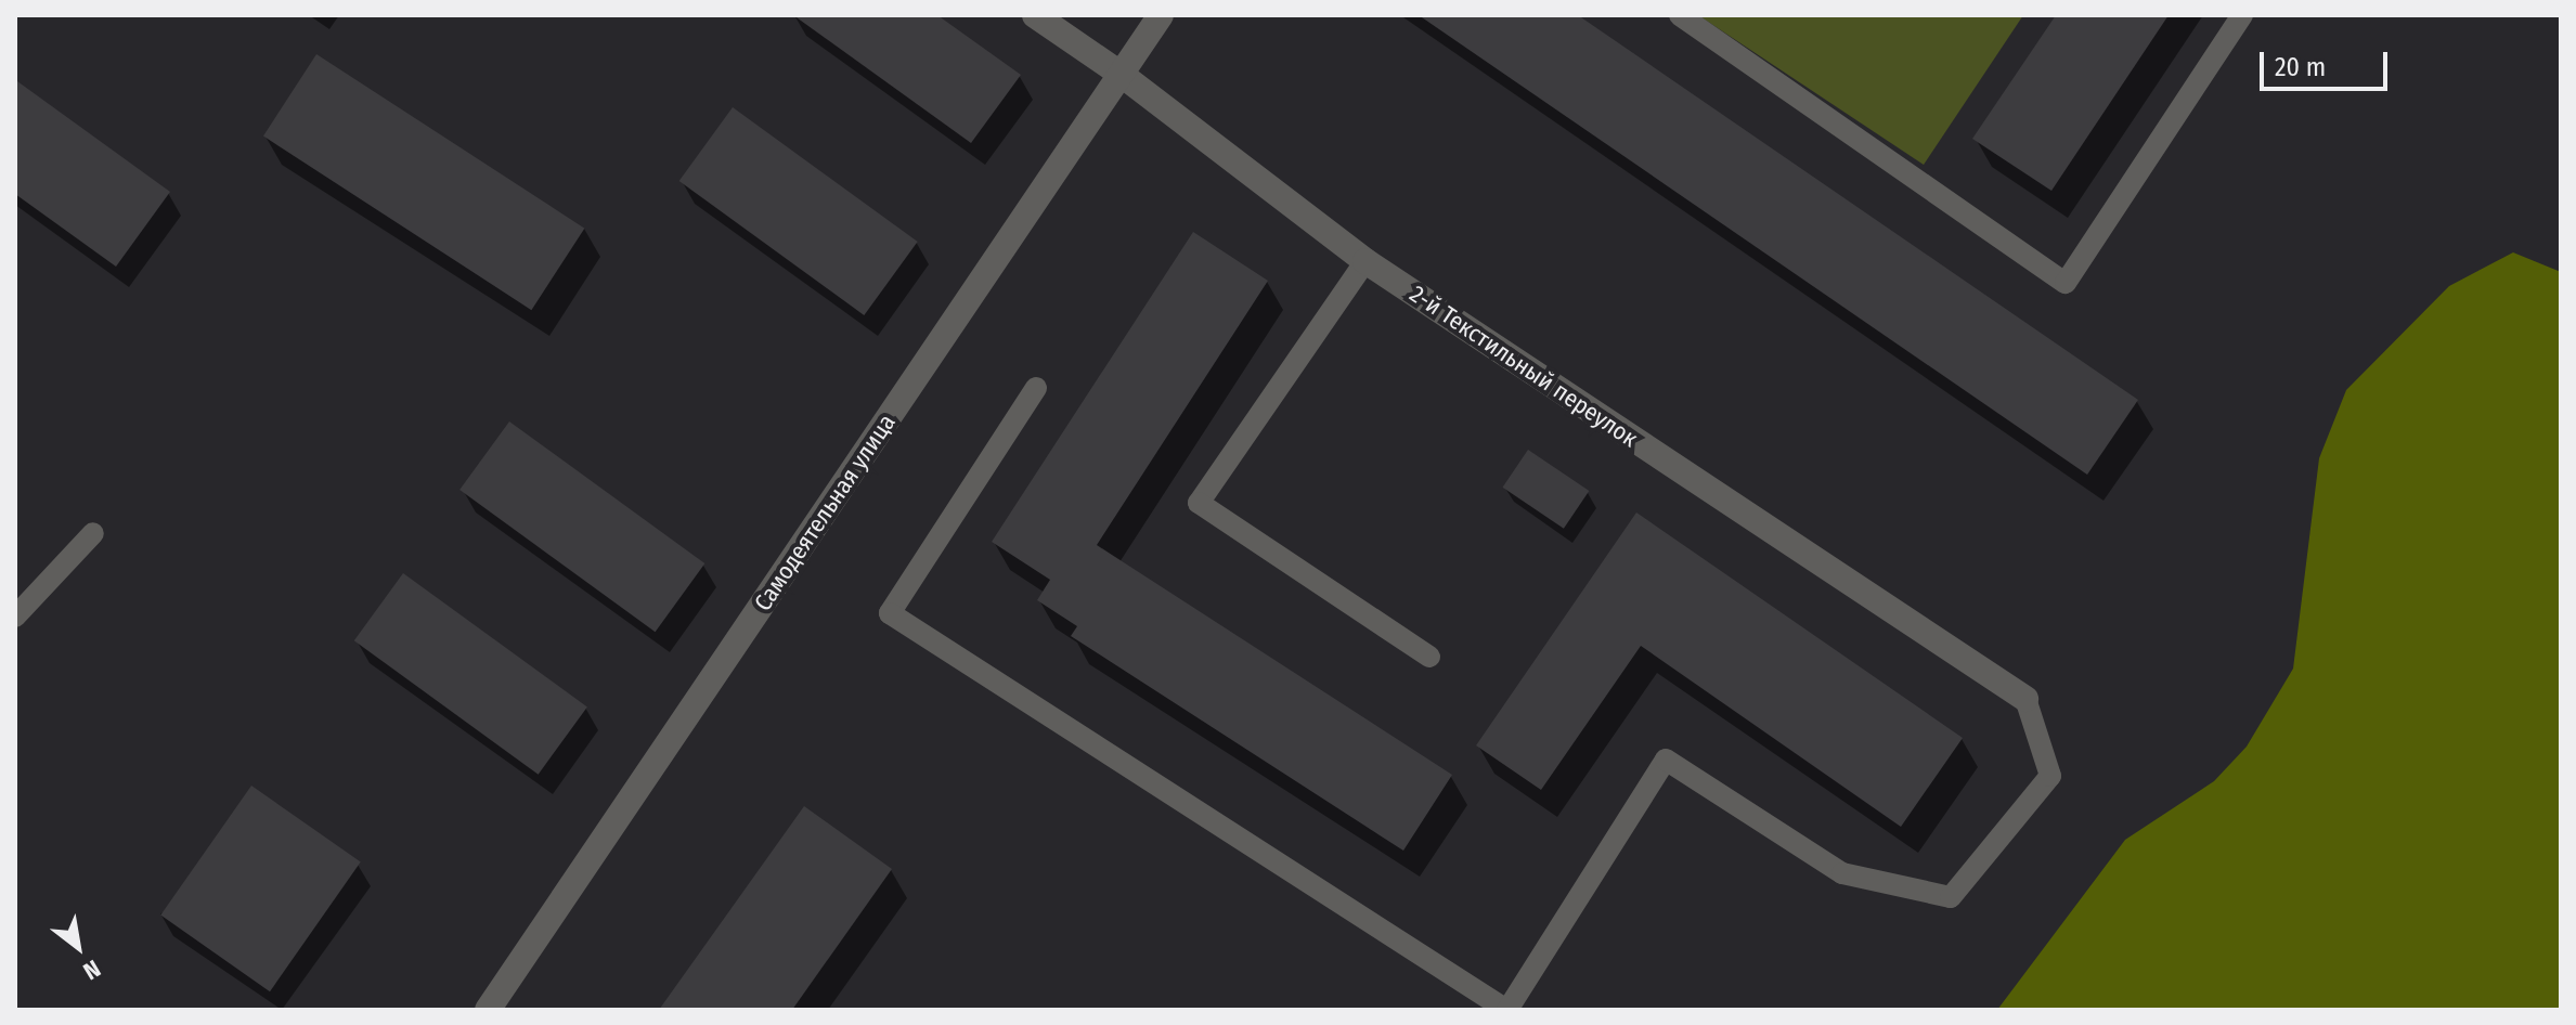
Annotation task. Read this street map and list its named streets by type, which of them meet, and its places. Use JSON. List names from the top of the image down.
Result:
{
  "streets": {
    "street": ["2-й Текстильный переулок", "Самодеятельная улица"]
  },
  "crossings": [
    ["2-й Текстильный переулок", "Самодеятельная улица"]
  ],
  "scale_bar": "20 m",
  "north": "bottom right"
}
